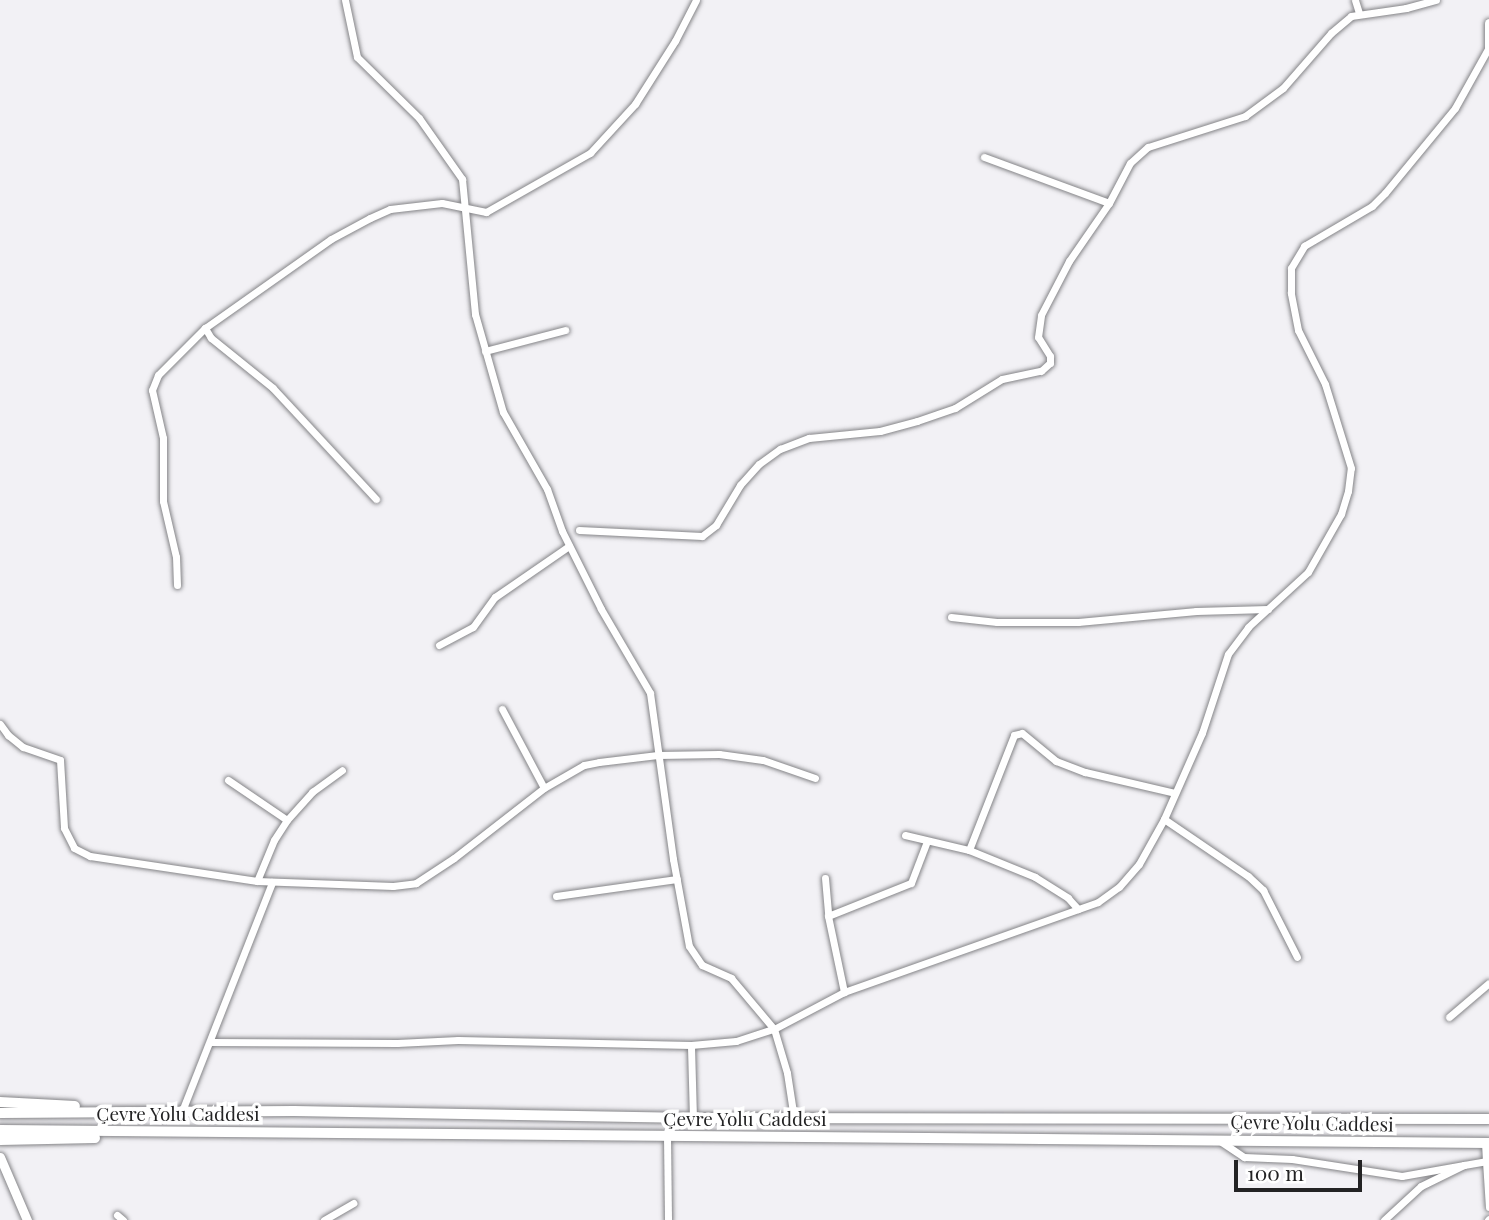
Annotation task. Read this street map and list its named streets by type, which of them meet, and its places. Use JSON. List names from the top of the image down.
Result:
{
  "streets": {
    "highway": ["Çevre Yolu Caddesi"]
  },
  "scale_bar": "100 m"
}
